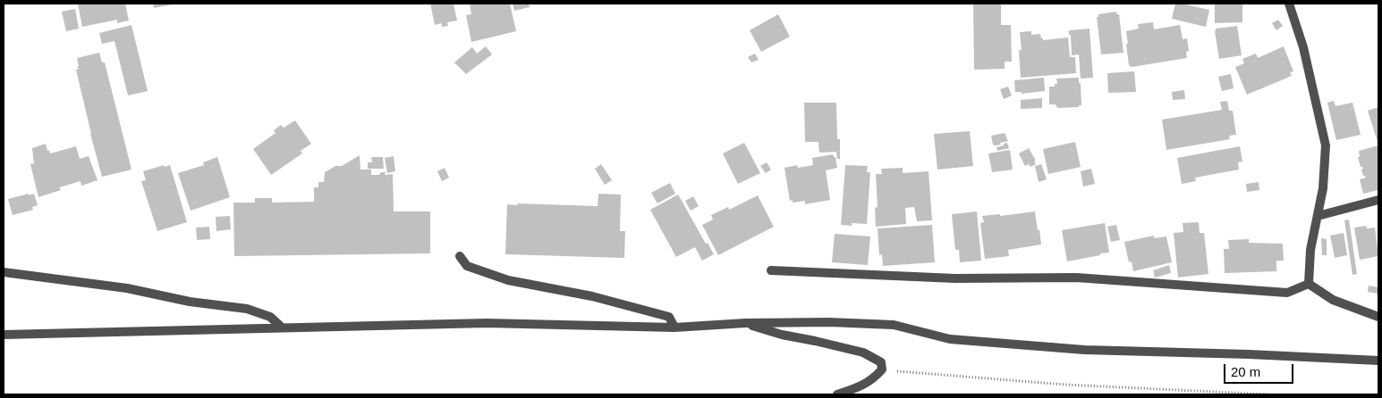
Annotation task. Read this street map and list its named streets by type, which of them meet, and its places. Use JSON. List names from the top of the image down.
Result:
{
  "scale_bar": "20 m"
}
